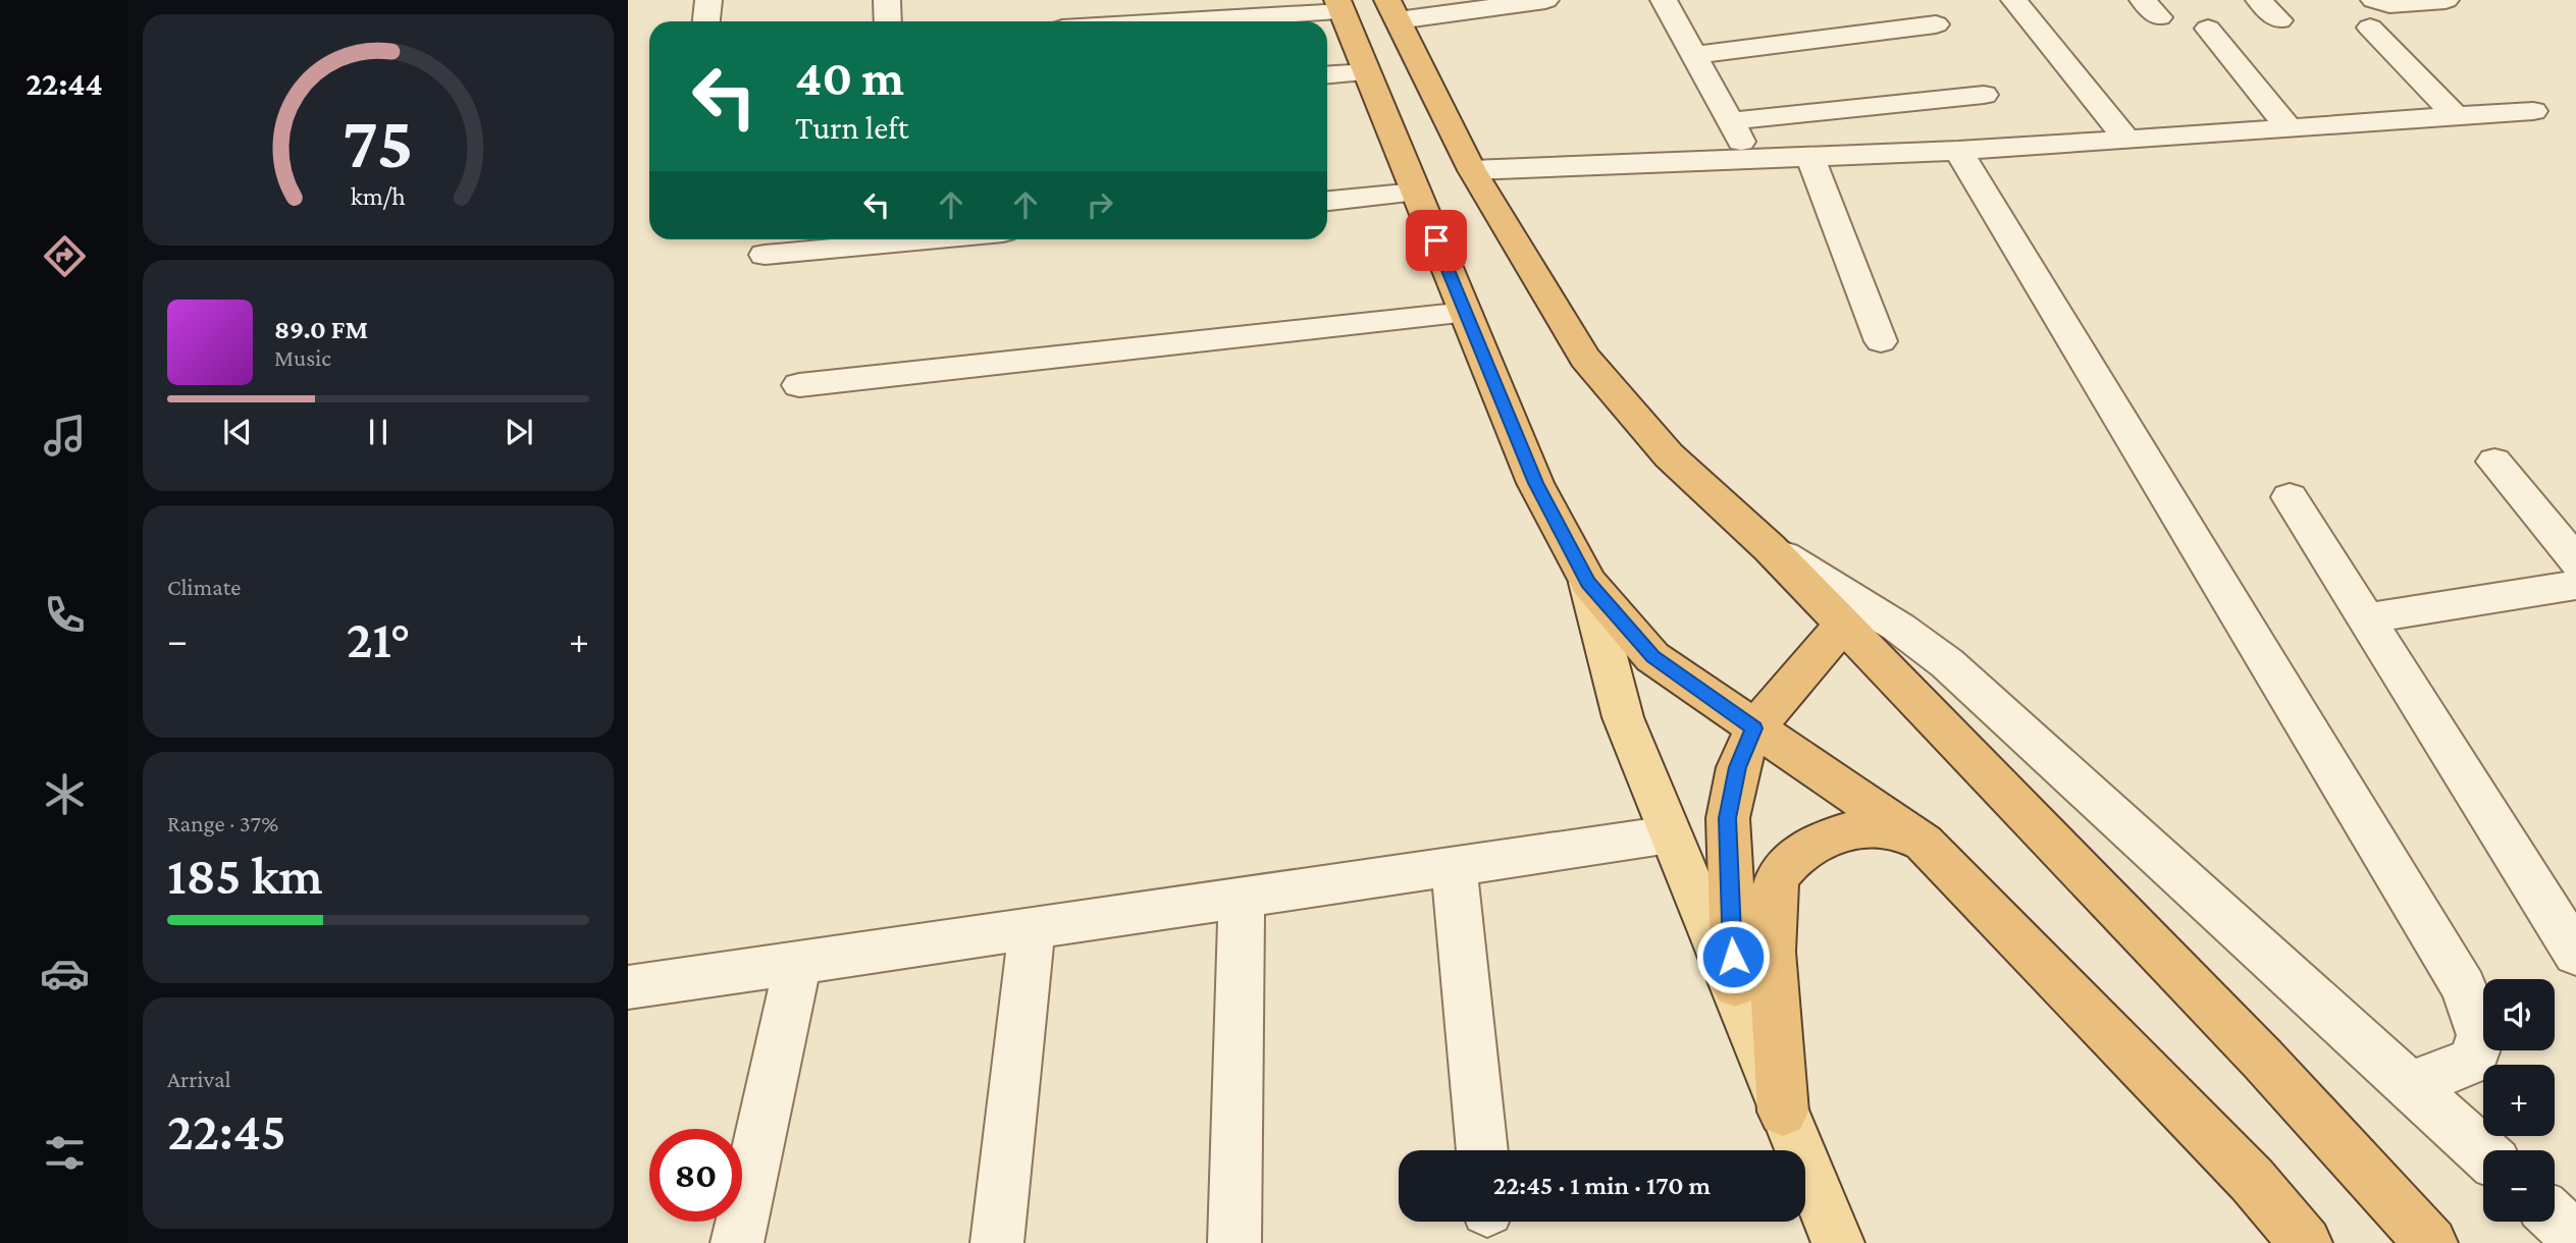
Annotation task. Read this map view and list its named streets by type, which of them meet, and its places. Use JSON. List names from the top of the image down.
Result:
{
  "page": {
    "tabs": "22:44",
    "turn": ["40 m", "Turn left"],
    "song": ["89.0 FM", "Music"],
    "tile": [
      "Climate",
      ["Range · 37%", "185 km"],
      ["Arrival", "22:45"]
    ],
    "heat": ["−", "21°", "+"],
    "map_buttons": ["+", "−"],
    "limit": "80",
    "trip": "22:45 · 1 min · 170 m",
    "gauge": ["75", "km/h"]
  }
}
